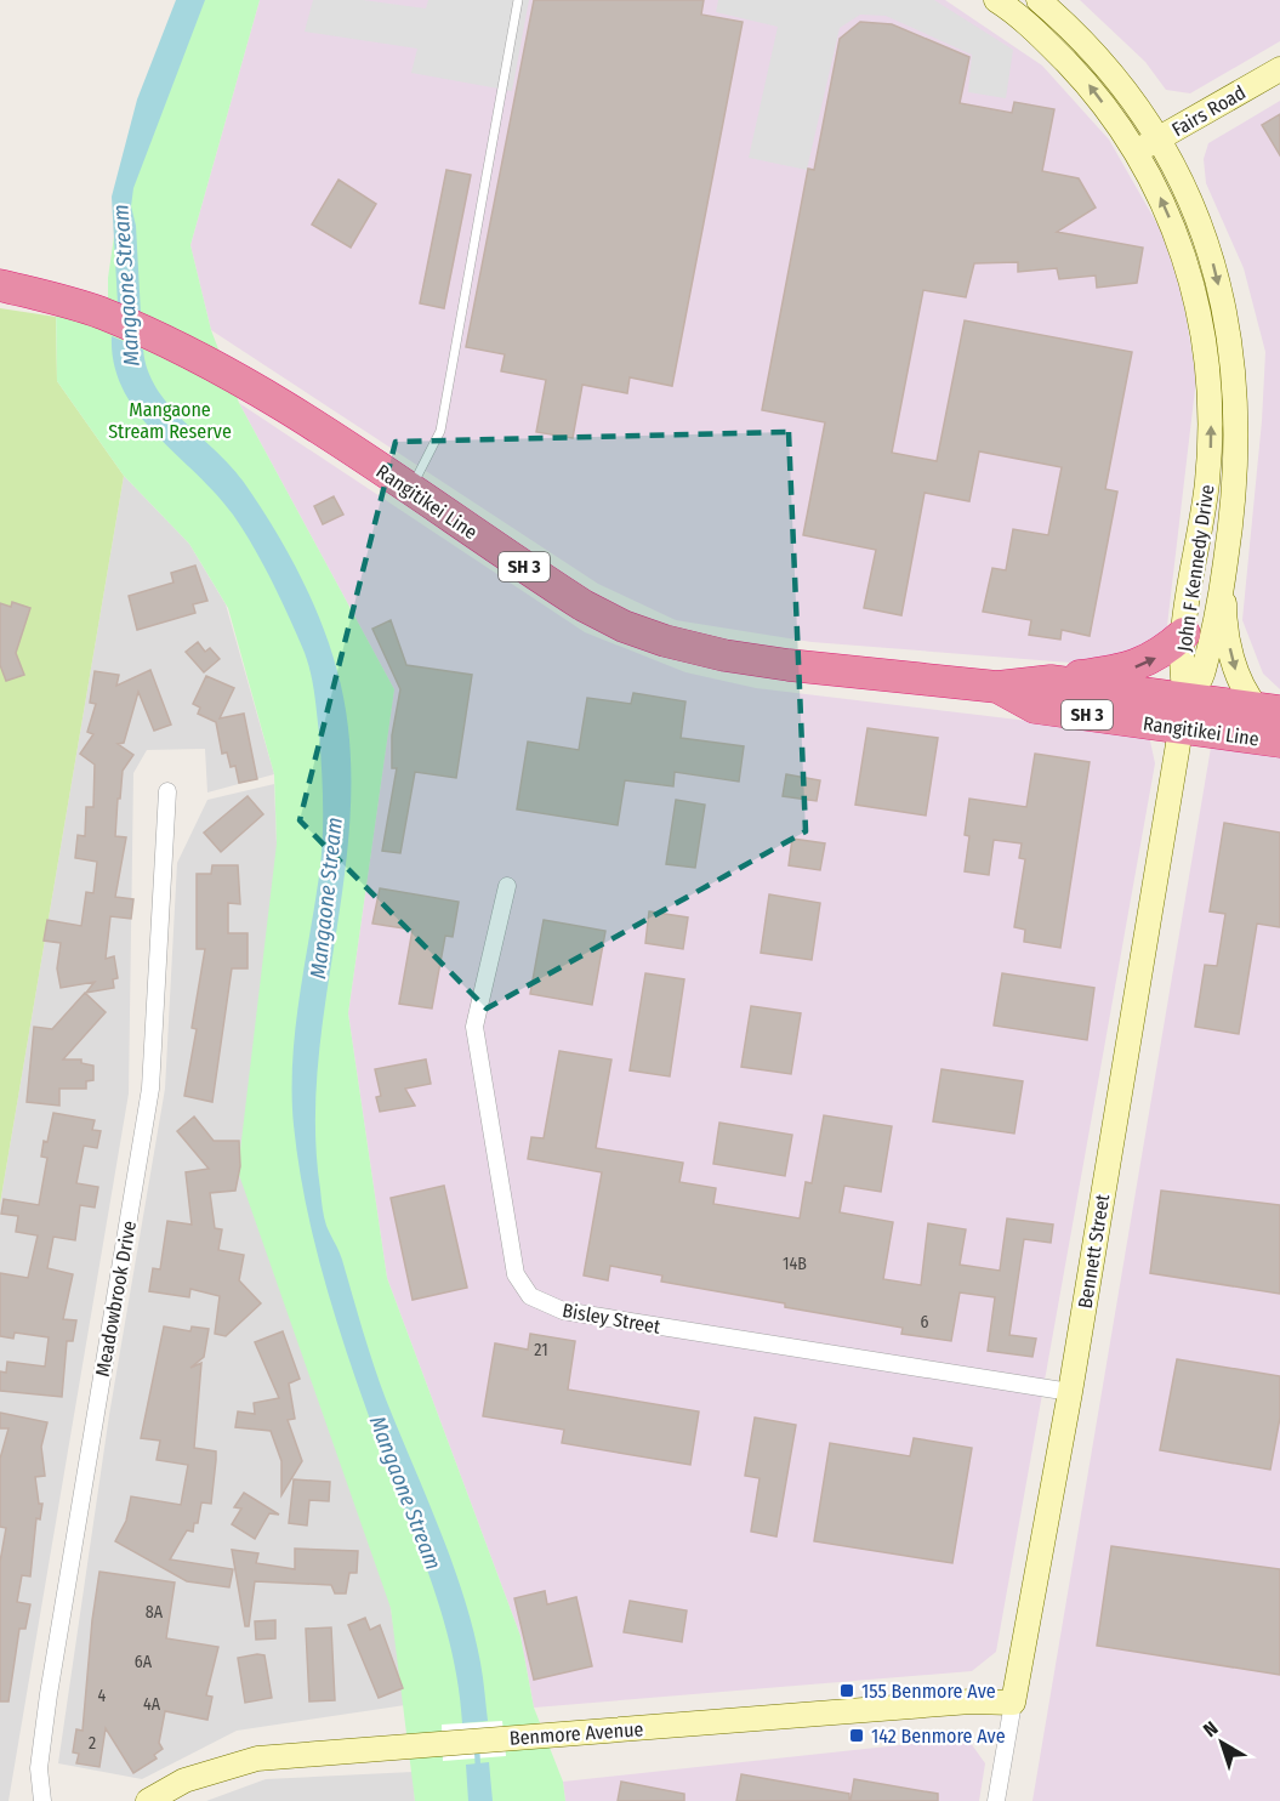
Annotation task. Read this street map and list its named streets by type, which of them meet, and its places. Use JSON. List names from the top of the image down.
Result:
{
  "streets": {
    "highway": ["Rangitikei Line", "SH 3"],
    "street": [
      "Fairs Road",
      "John F Kennedy Drive",
      "Bennett Street",
      "Meadowbrook Drive",
      "Bisley Street",
      "Benmore Avenue"
    ]
  },
  "crossings": [
    ["Fairs Road", "John F Kennedy Drive"],
    ["Rangitikei Line", "John F Kennedy Drive"],
    ["Rangitikei Line", "Bennett Street"],
    ["John F Kennedy Drive", "Bennett Street"],
    ["Bennett Street", "Bisley Street"],
    ["Bennett Street", "Benmore Avenue"]
  ],
  "water": ["Mangaone Stream"],
  "parks": ["Mangaone Stream Reserve"],
  "places": {
    "transit": ["155 Benmore Ave", "142 Benmore Ave"]
  },
  "house_numbers": [
    "14B",
    "6",
    "21",
    "8A",
    "6A",
    "4",
    "4A",
    "2"
  ],
  "north": "top left"
}
